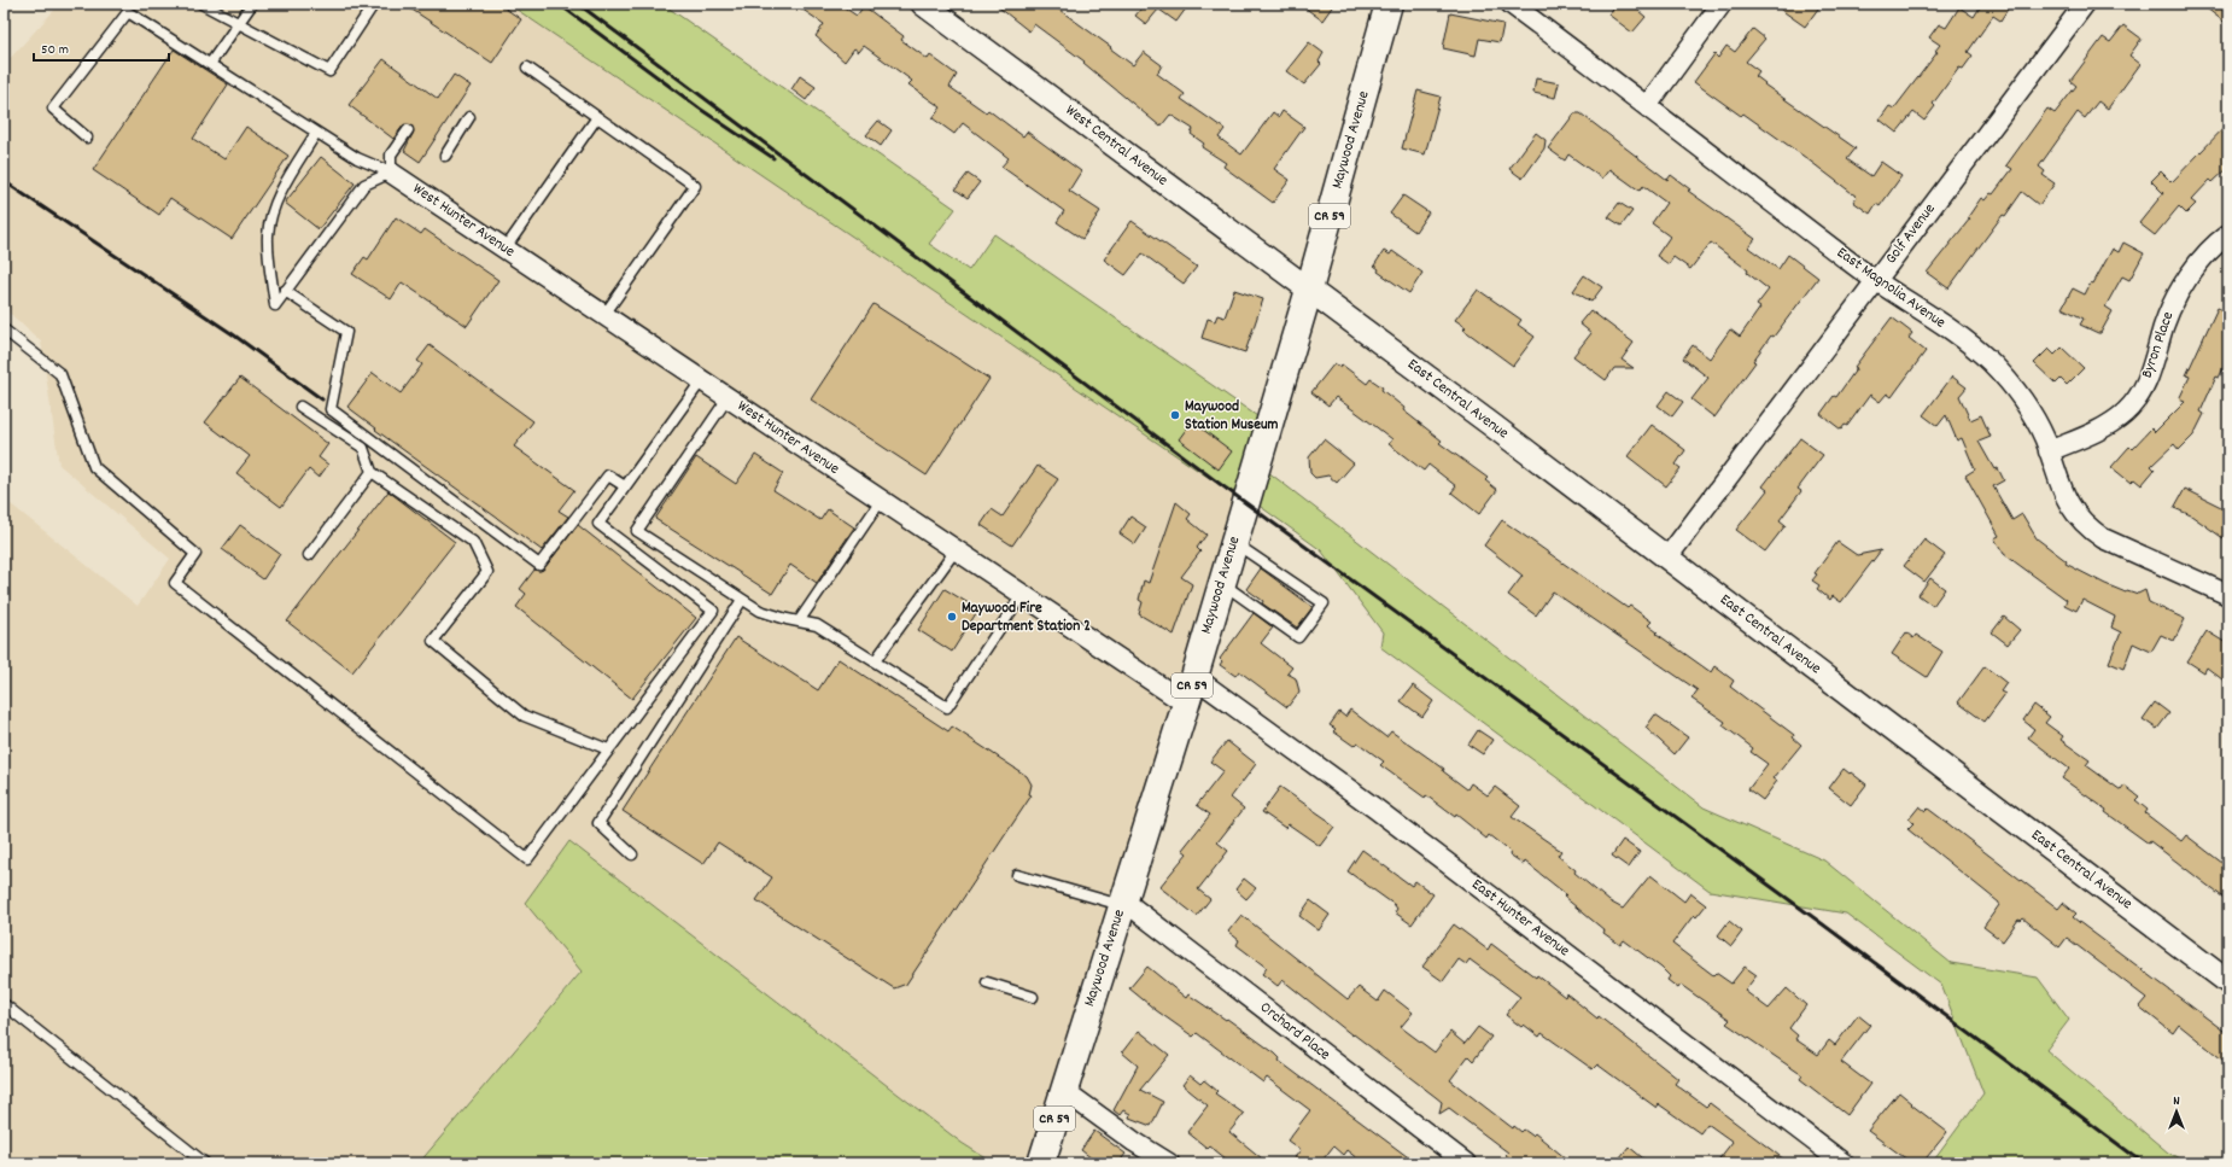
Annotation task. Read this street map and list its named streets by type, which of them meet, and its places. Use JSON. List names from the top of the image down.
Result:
{
  "streets": {
    "main road": ["Maywood Avenue", "CR 59"],
    "street": [
      "West Central Avenue",
      "West Hunter Avenue",
      "Golf Avenue",
      "East Magnolia Avenue",
      "Byron Place",
      "East Central Avenue",
      "East Hunter Avenue",
      "Orchard Place"
    ]
  },
  "crossings": [
    ["Maywood Avenue", "West Central Avenue"],
    ["Maywood Avenue", "West Hunter Avenue"],
    ["Maywood Avenue", "East Central Avenue"],
    ["Maywood Avenue", "East Hunter Avenue"],
    ["Maywood Avenue", "Orchard Place"],
    ["West Central Avenue", "East Central Avenue"],
    ["Golf Avenue", "East Magnolia Avenue"],
    ["Golf Avenue", "East Central Avenue"],
    ["East Magnolia Avenue", "Byron Place"]
  ],
  "places": ["Maywood Station Museum", "Maywood Fire Department Station 2"],
  "scale_bar": "50 m",
  "north": "top"
}
